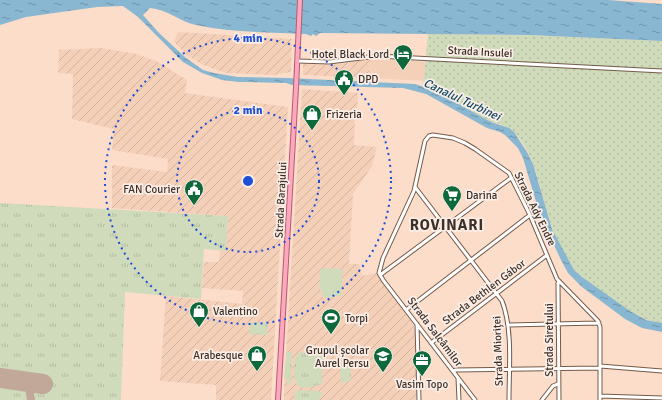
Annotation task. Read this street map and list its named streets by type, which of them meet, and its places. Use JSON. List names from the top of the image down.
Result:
{
  "streets": {
    "main road": ["Strada Barajului"],
    "street": [
      "Strada Insulei",
      "Strada Ady Endre",
      "Strada Bethlen Gábor",
      "Strada Salcâmilor",
      "Strada Siretului",
      "Strada Mioriței"
    ]
  },
  "crossings": [
    ["Strada Insulei", "Strada Barajului"],
    ["Strada Ady Endre", "Strada Bethlen Gábor"],
    ["Strada Ady Endre", "Strada Salcâmilor"],
    ["Strada Ady Endre", "Strada Siretului"],
    ["Strada Ady Endre", "Strada Mioriței"],
    ["Strada Bethlen Gábor", "Strada Salcâmilor"],
    ["Strada Bethlen Gábor", "Strada Mioriței"]
  ],
  "districts": ["ROVINARI"],
  "water": ["Canalul Turbinei"],
  "places": {
    "hotel": ["Hotel Black Lord"],
    "public building": ["DPD", "FAN Courier"],
    "shop": ["Frizeria", "Valentino", "Arabesque"],
    "supermarket": ["Darina"],
    "sports": ["Torpi"],
    "school or university": ["Grupul școlar Aurel Persu"],
    "office": ["Vasim Topo"]
  },
  "rings": ["4 min", "2 min"]
}
